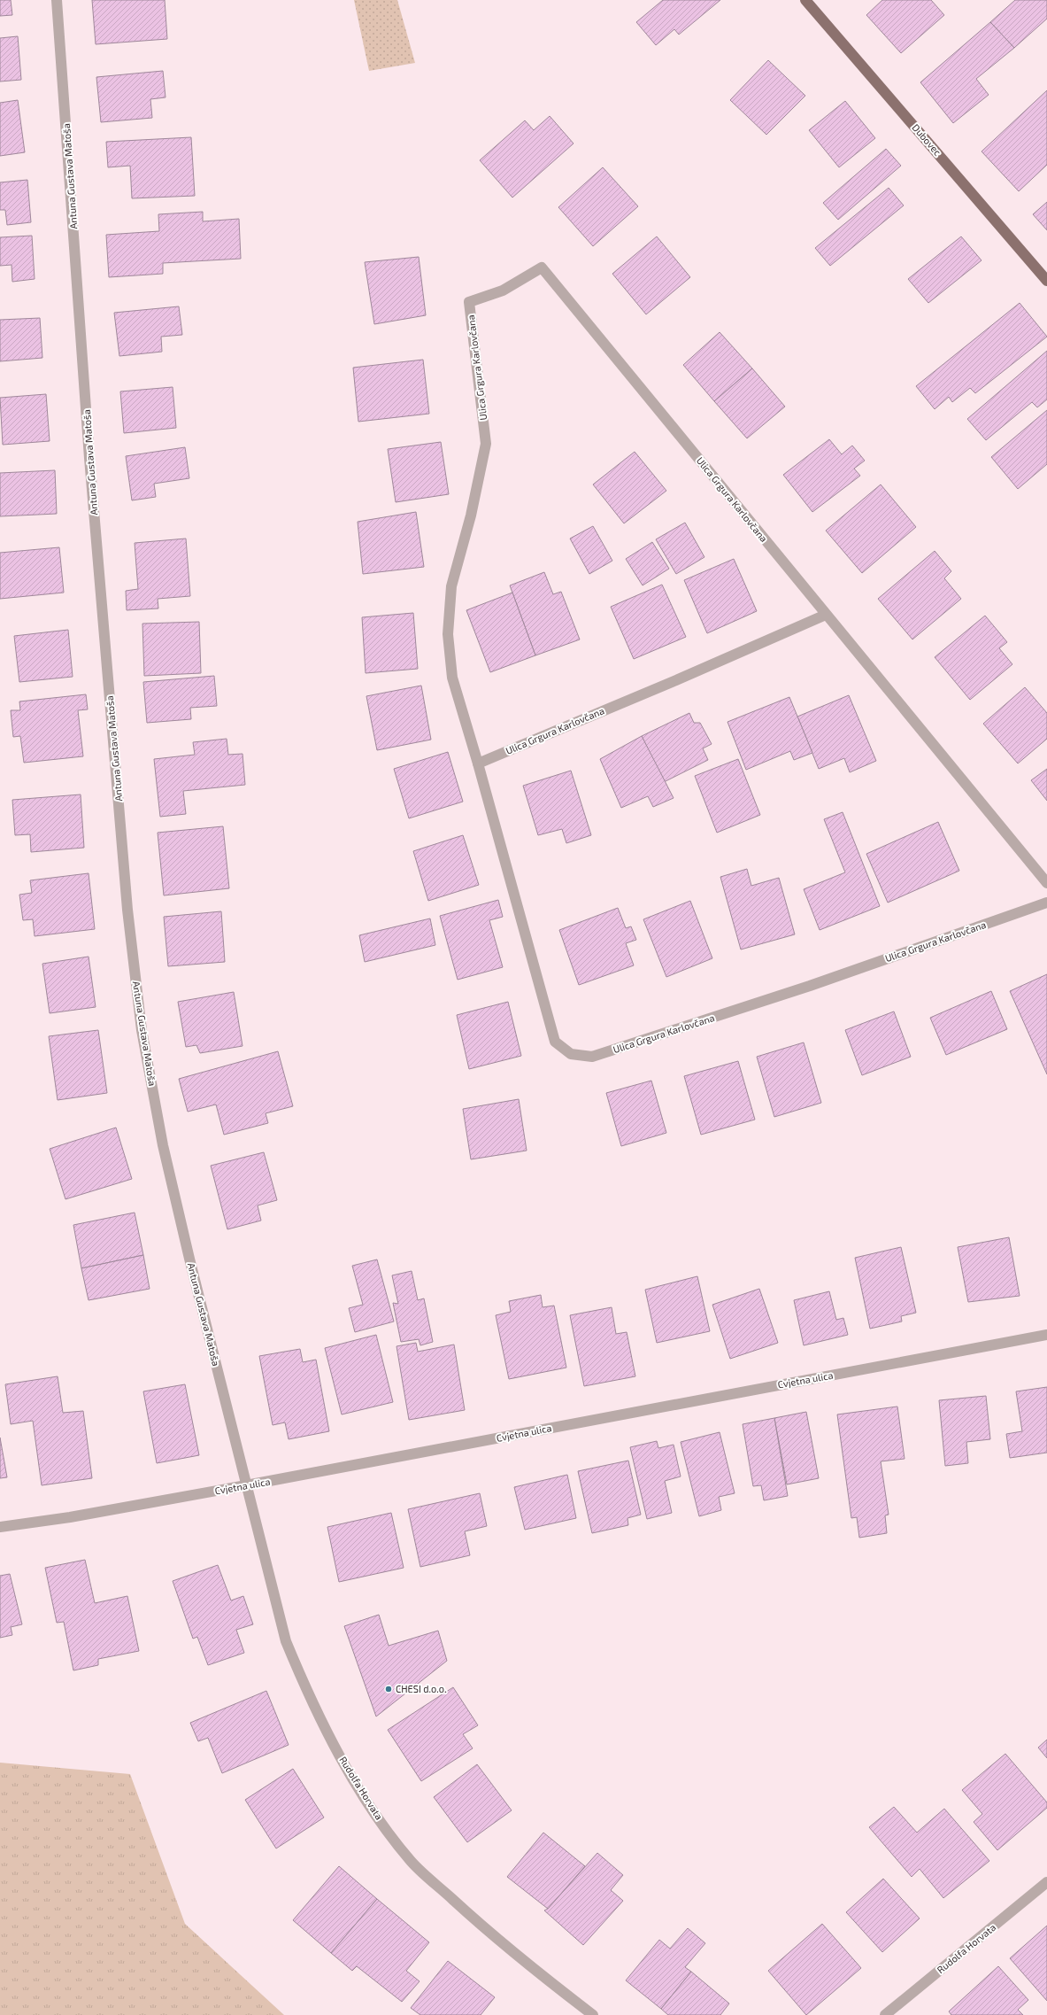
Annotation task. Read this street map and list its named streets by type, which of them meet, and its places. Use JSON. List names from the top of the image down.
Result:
{
  "streets": {
    "main road": ["Dubovec"],
    "street": [
      "Antuna Gustava Matoša",
      "Ulica Grgura Karlovčana",
      "Cvjetna ulica",
      "Rudolfa Horvata"
    ]
  },
  "crossings": [
    ["Antuna Gustava Matoša", "Cvjetna ulica"],
    ["Antuna Gustava Matoša", "Rudolfa Horvata"],
    ["Cvjetna ulica", "Rudolfa Horvata"]
  ],
  "places": ["CHESI d.o.o."]
}
